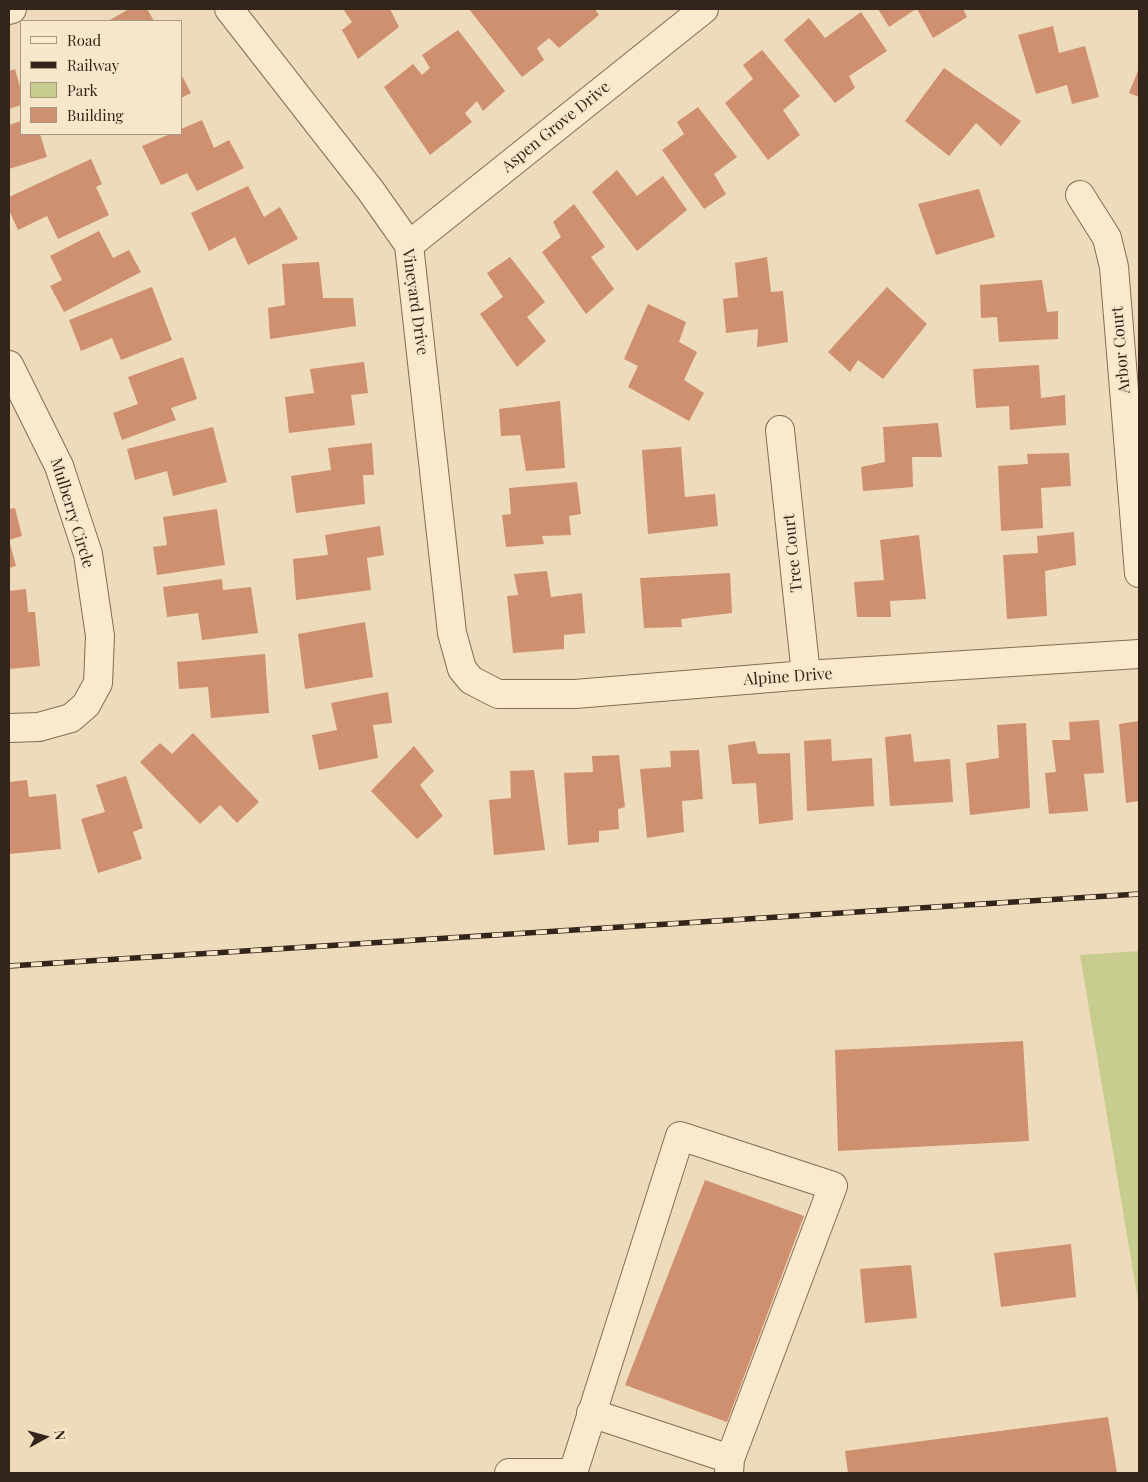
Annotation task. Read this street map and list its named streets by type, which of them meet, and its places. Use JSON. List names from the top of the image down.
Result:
{
  "streets": {
    "street": [
      "Aspen Grove Drive",
      "Vineyard Drive",
      "Arbor Court",
      "Mulberry Circle",
      "Tree Court",
      "Alpine Drive"
    ]
  },
  "crossings": [
    ["Aspen Grove Drive", "Vineyard Drive"],
    ["Vineyard Drive", "Alpine Drive"],
    ["Tree Court", "Alpine Drive"]
  ],
  "legend": [
    "Road",
    "Railway",
    "Park",
    "Building"
  ],
  "north": "right"
}
